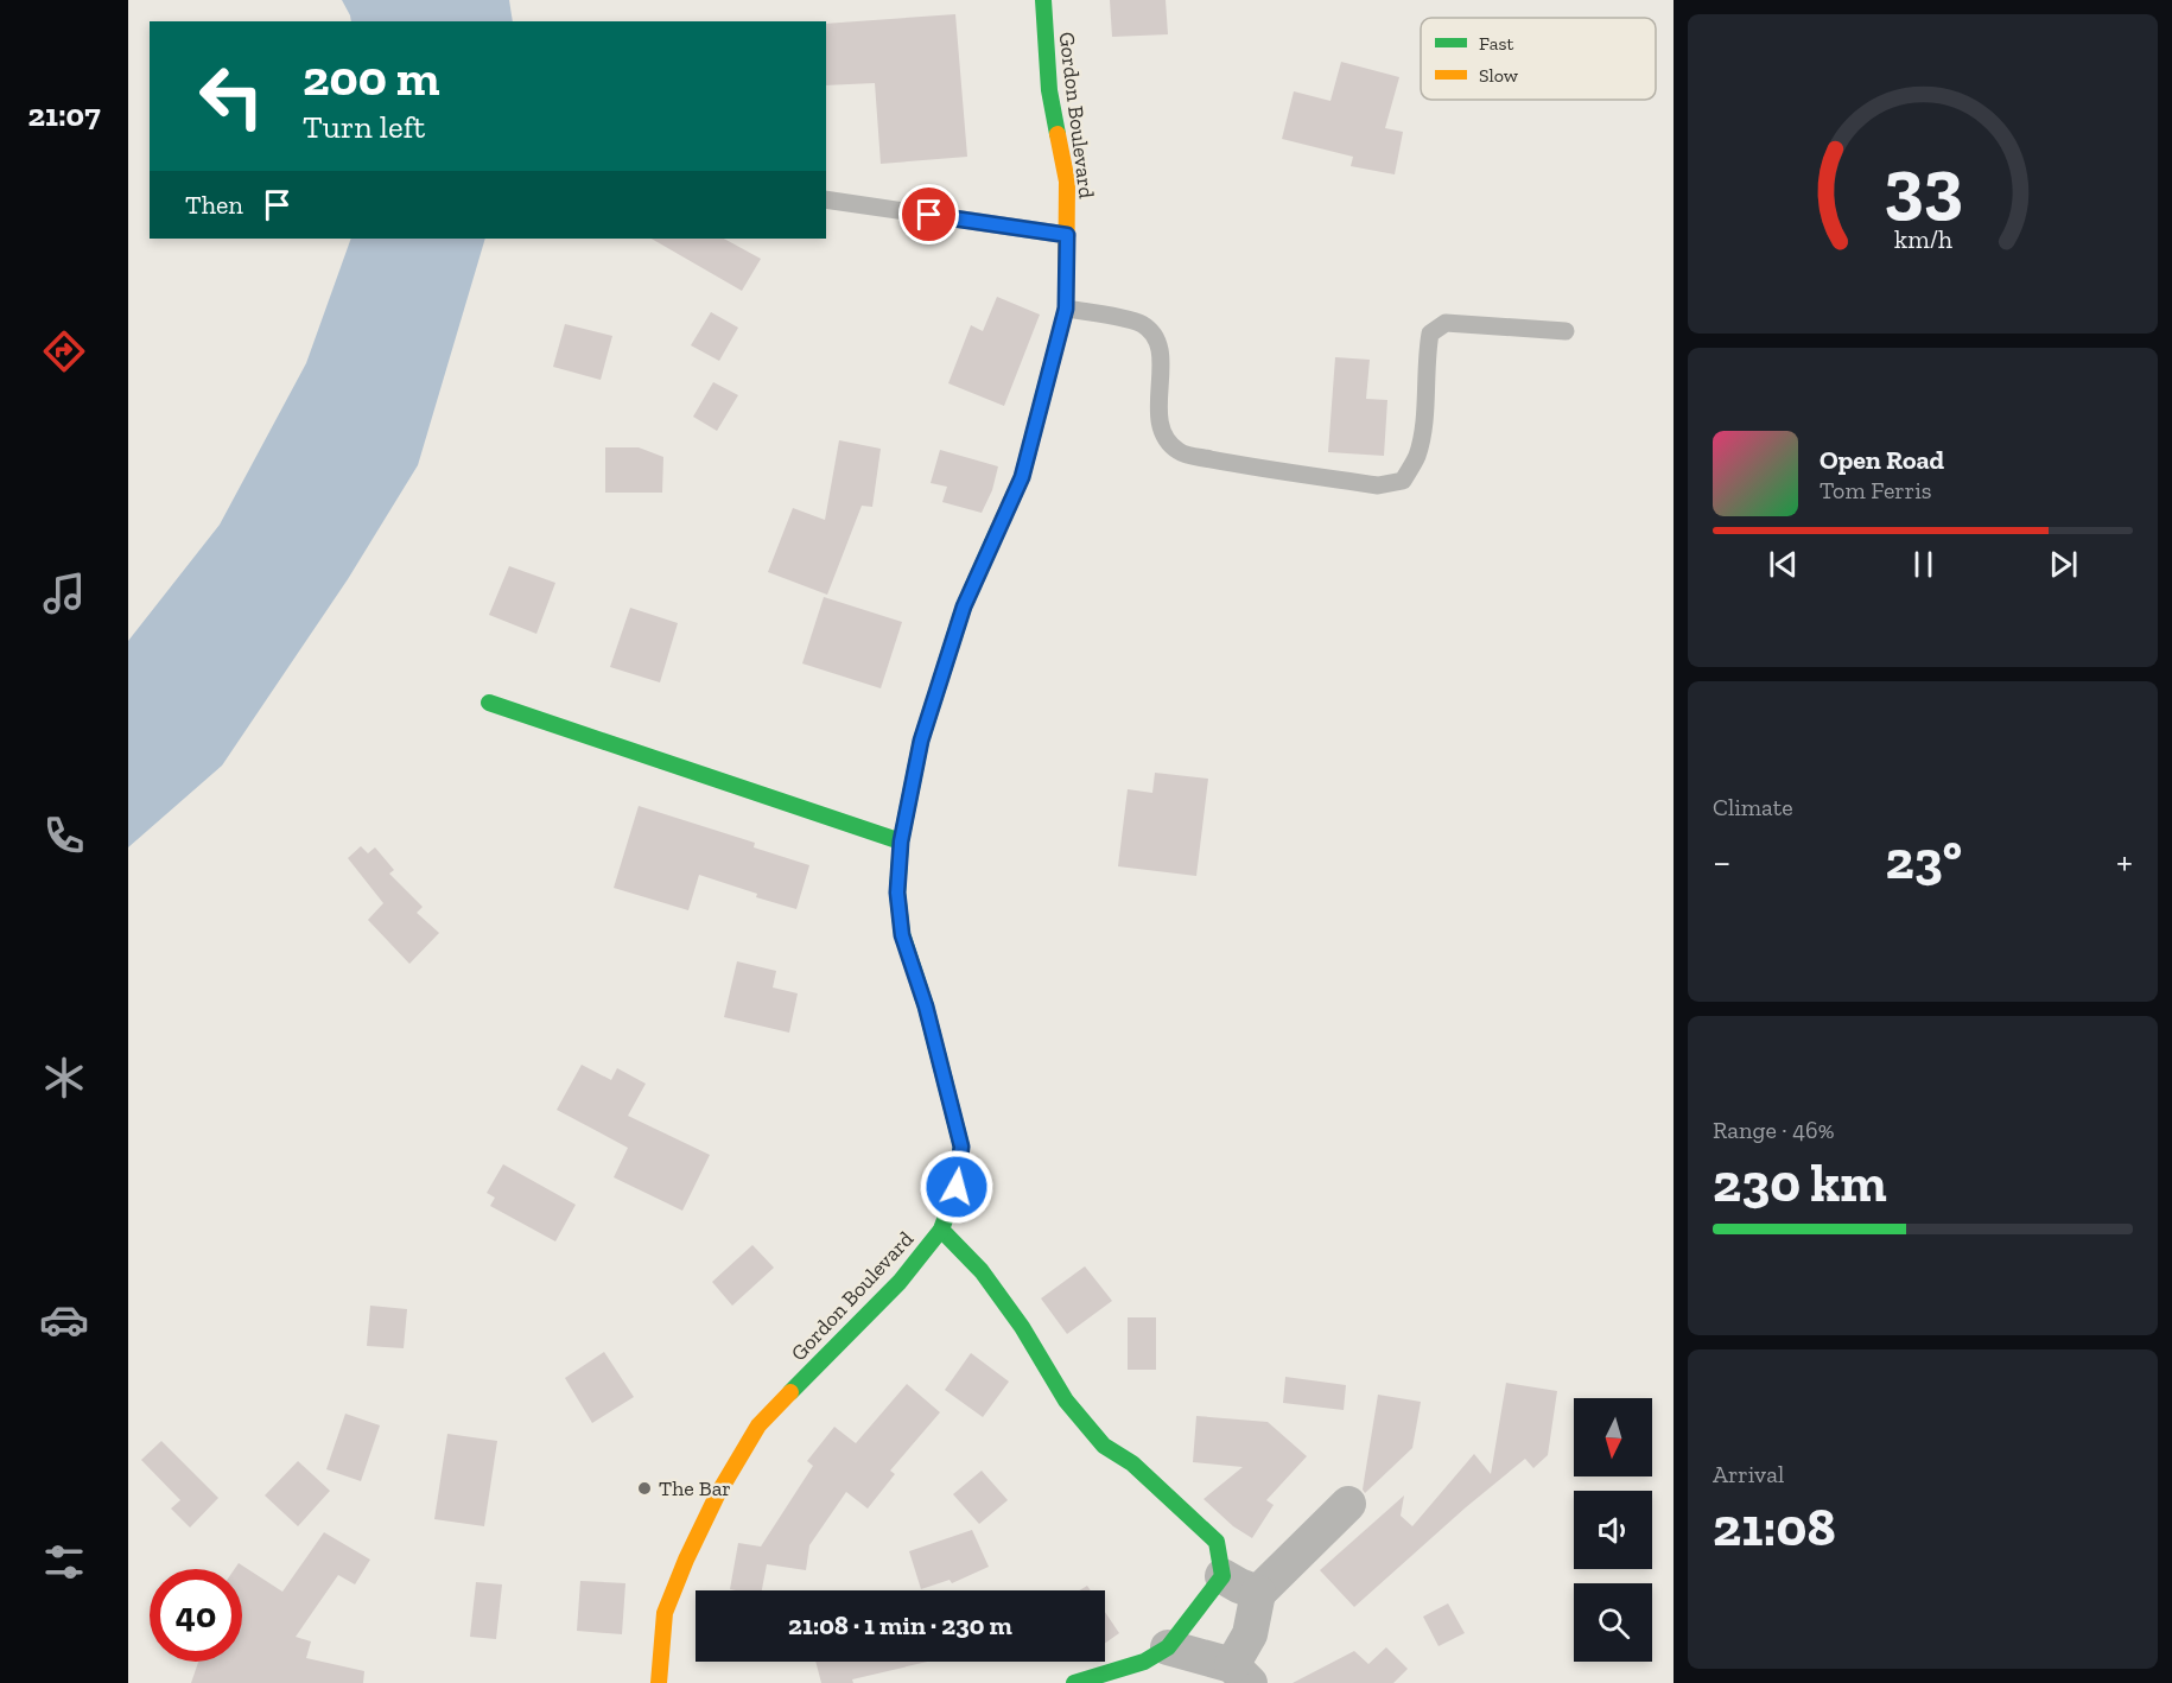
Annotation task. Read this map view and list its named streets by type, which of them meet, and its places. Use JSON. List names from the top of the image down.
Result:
{
  "streets": {
    "street": ["Gordon Boulevard"]
  },
  "places": ["The Bar"],
  "legend": ["Fast", "Slow"],
  "north": "bottom",
  "page": {
    "tabs": "21:07",
    "turn": ["200 m", "Turn left"],
    "then": "Then",
    "song": ["Open Road", "Tom Ferris"],
    "tile": [
      "Climate",
      ["Range · 46%", "230 km"],
      ["Arrival", "21:08"]
    ],
    "heat": ["−", "23°", "+"],
    "limit": "40",
    "trip": "21:08 · 1 min · 230 m",
    "gauge": ["33", "km/h"]
  }
}
